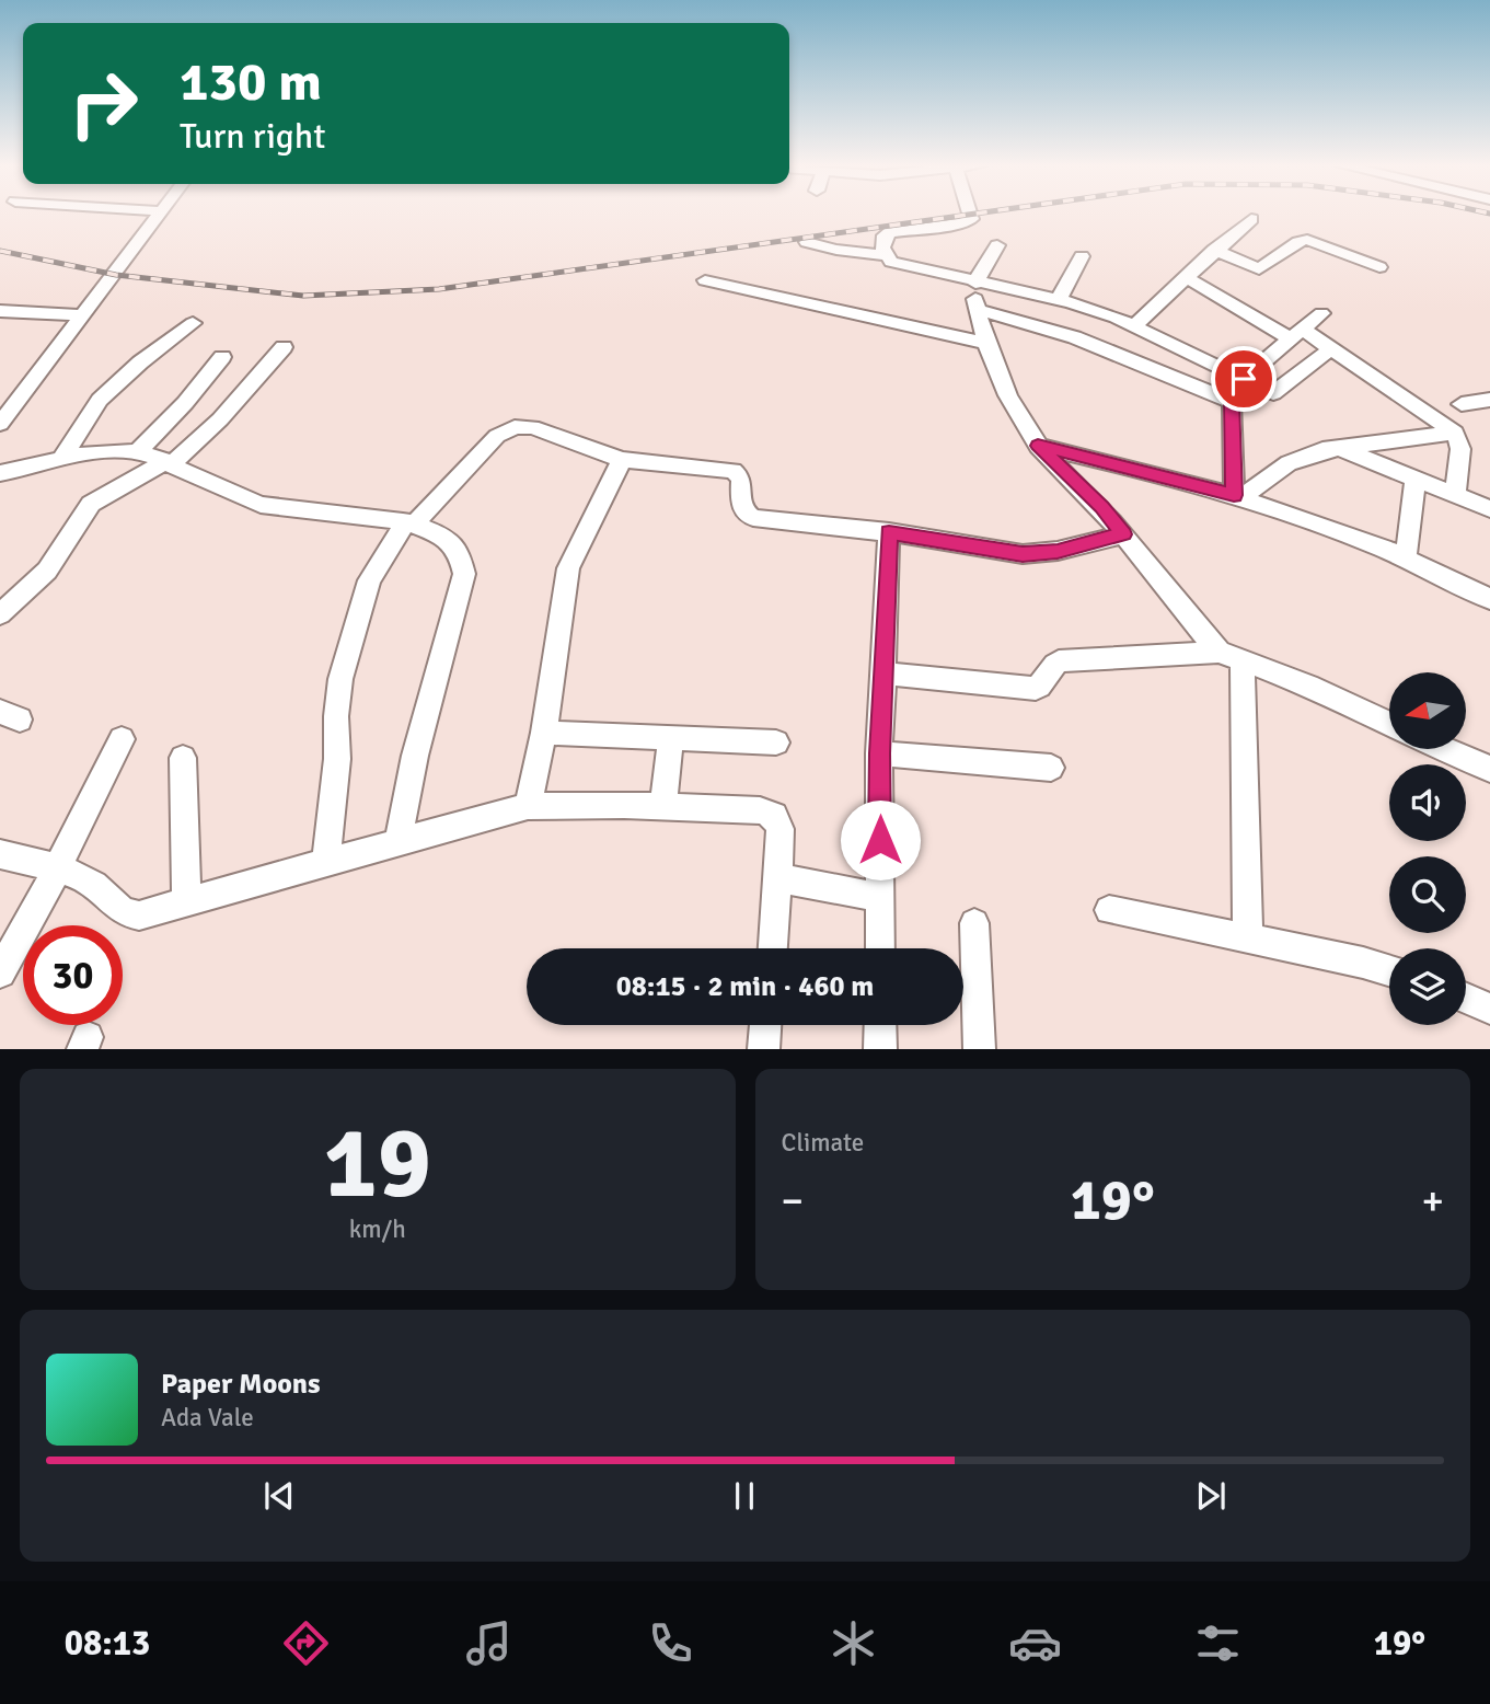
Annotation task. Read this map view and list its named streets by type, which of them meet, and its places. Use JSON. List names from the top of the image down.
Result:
{
  "north": "left",
  "page": {
    "turn": ["130 m", "Turn right"],
    "limit": "30",
    "trip": "08:15 · 2 min · 460 m",
    "tile": [
      ["19", "km/h"],
      "Climate"
    ],
    "heat": ["−", "19°", "+"],
    "song": ["Paper Moons", "Ada Vale"],
    "tabs": ["08:13", "19°"]
  }
}
